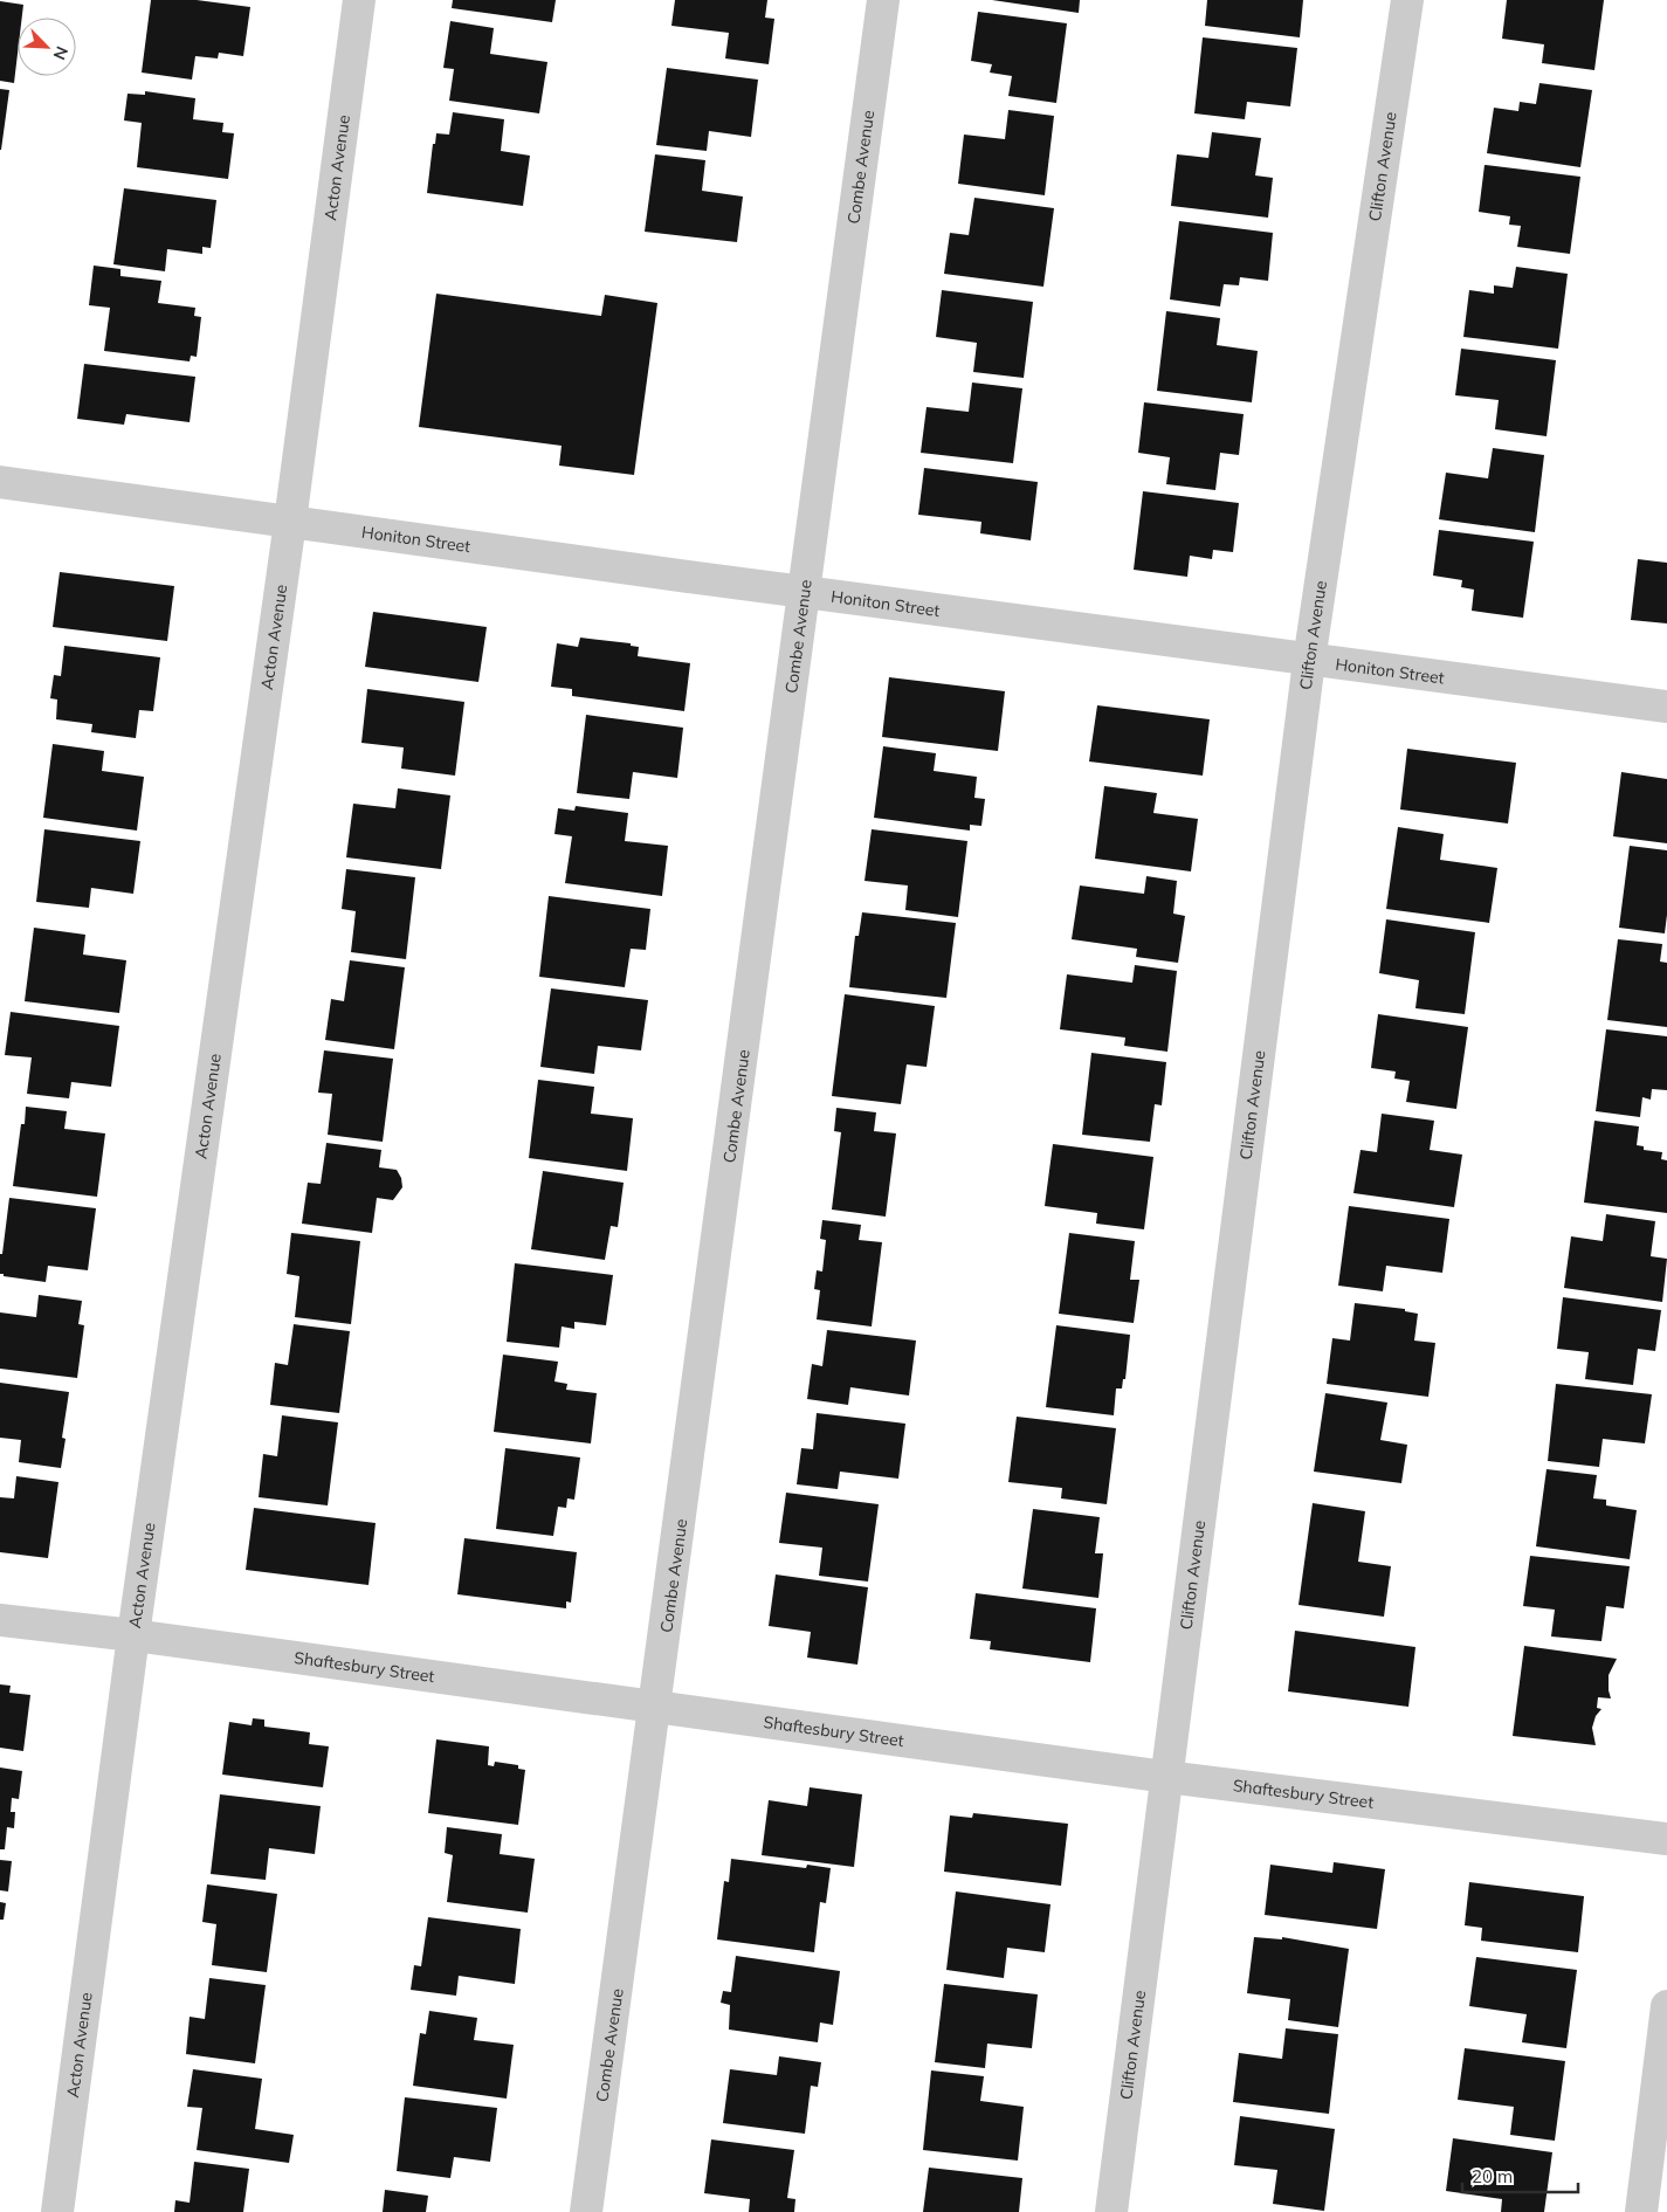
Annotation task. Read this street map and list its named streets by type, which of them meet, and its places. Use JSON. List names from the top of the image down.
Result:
{
  "streets": {
    "street": [
      "Clifton Avenue",
      "Acton Avenue",
      "Combe Avenue",
      "Honiton Street",
      "Shaftesbury Street"
    ]
  },
  "crossings": [
    ["Clifton Avenue", "Honiton Street"],
    ["Clifton Avenue", "Shaftesbury Street"],
    ["Acton Avenue", "Honiton Street"],
    ["Acton Avenue", "Shaftesbury Street"],
    ["Combe Avenue", "Honiton Street"],
    ["Combe Avenue", "Shaftesbury Street"]
  ],
  "scale_bar": "20 m",
  "north": "bottom right"
}
